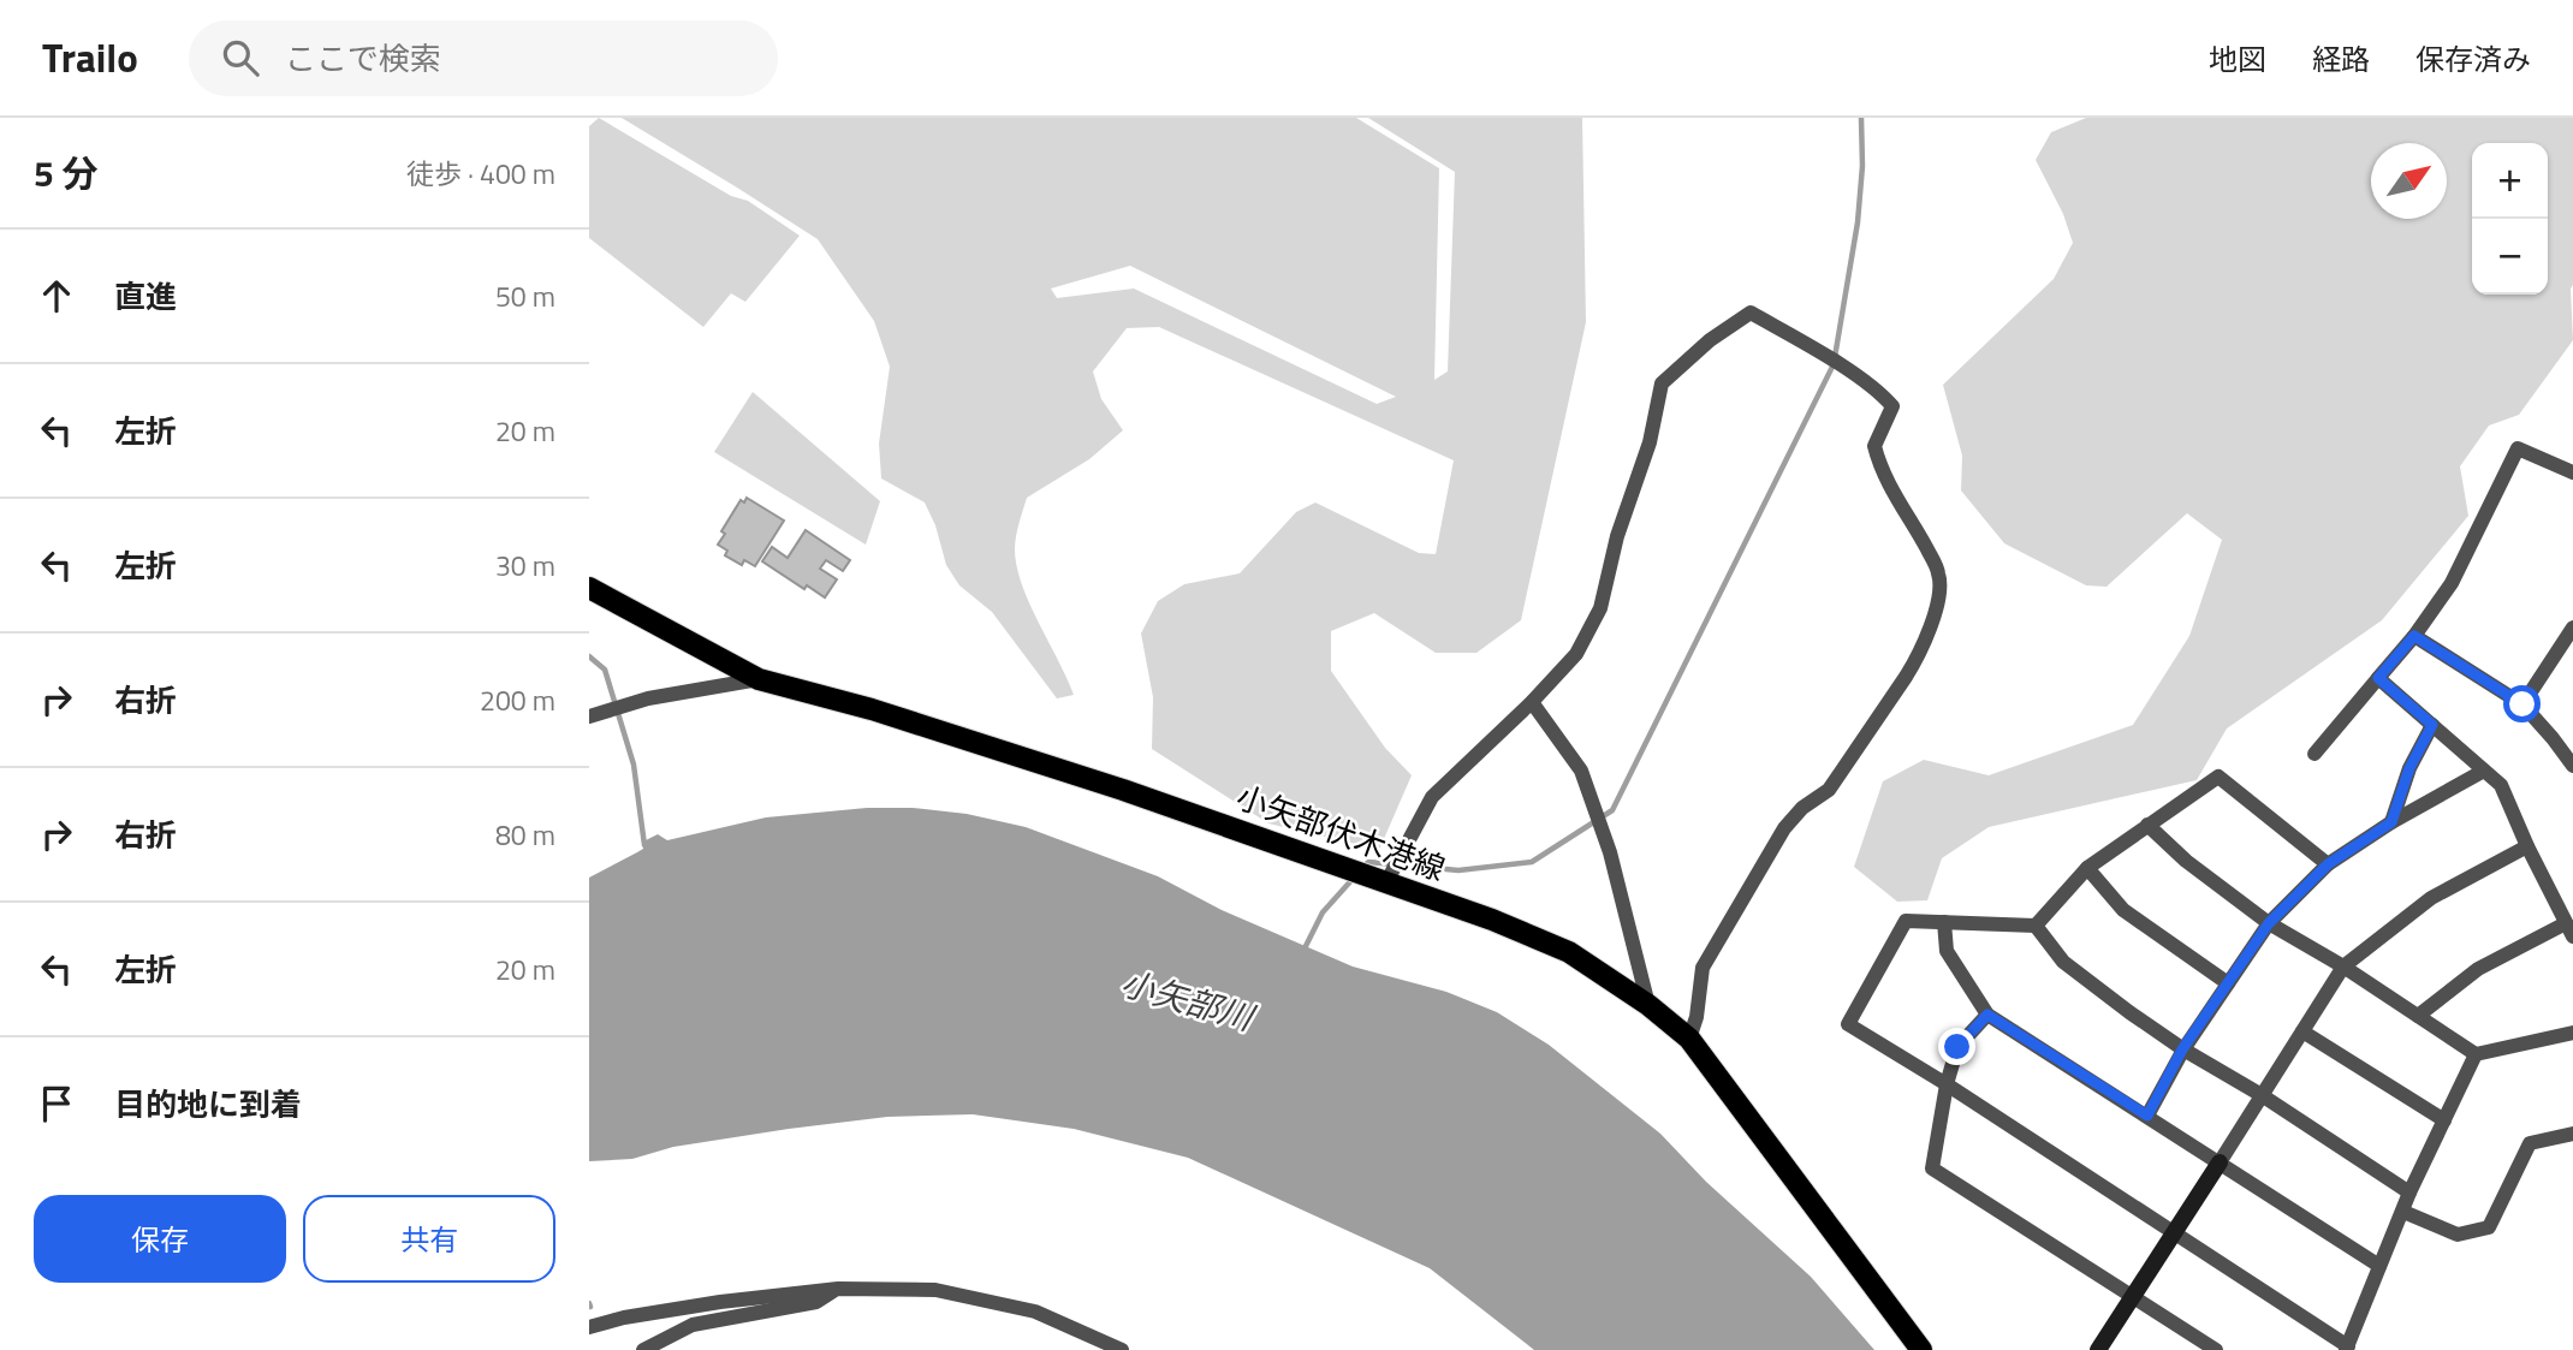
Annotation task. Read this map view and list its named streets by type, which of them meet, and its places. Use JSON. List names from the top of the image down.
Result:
{
  "streets": {
    "main road": ["小矢部伏木港線"]
  },
  "water": ["小矢部川"],
  "north": "top right",
  "page": {
    "header": "Trailo",
    "search": "ここで検索",
    "nav": ["地図", "経路", "保存済み"],
    "heading": ["5 分", "徒歩 · 400 m"],
    "map_buttons": ["+", "−"],
    "list": [
      ["直進", "50 m"],
      ["左折", "20 m"],
      ["左折", "30 m"],
      ["右折", "200 m"],
      ["右折", "80 m"],
      ["左折", "20 m"],
      "目的地に到着"
    ],
    "buttons": ["保存", "共有"]
  }
}
